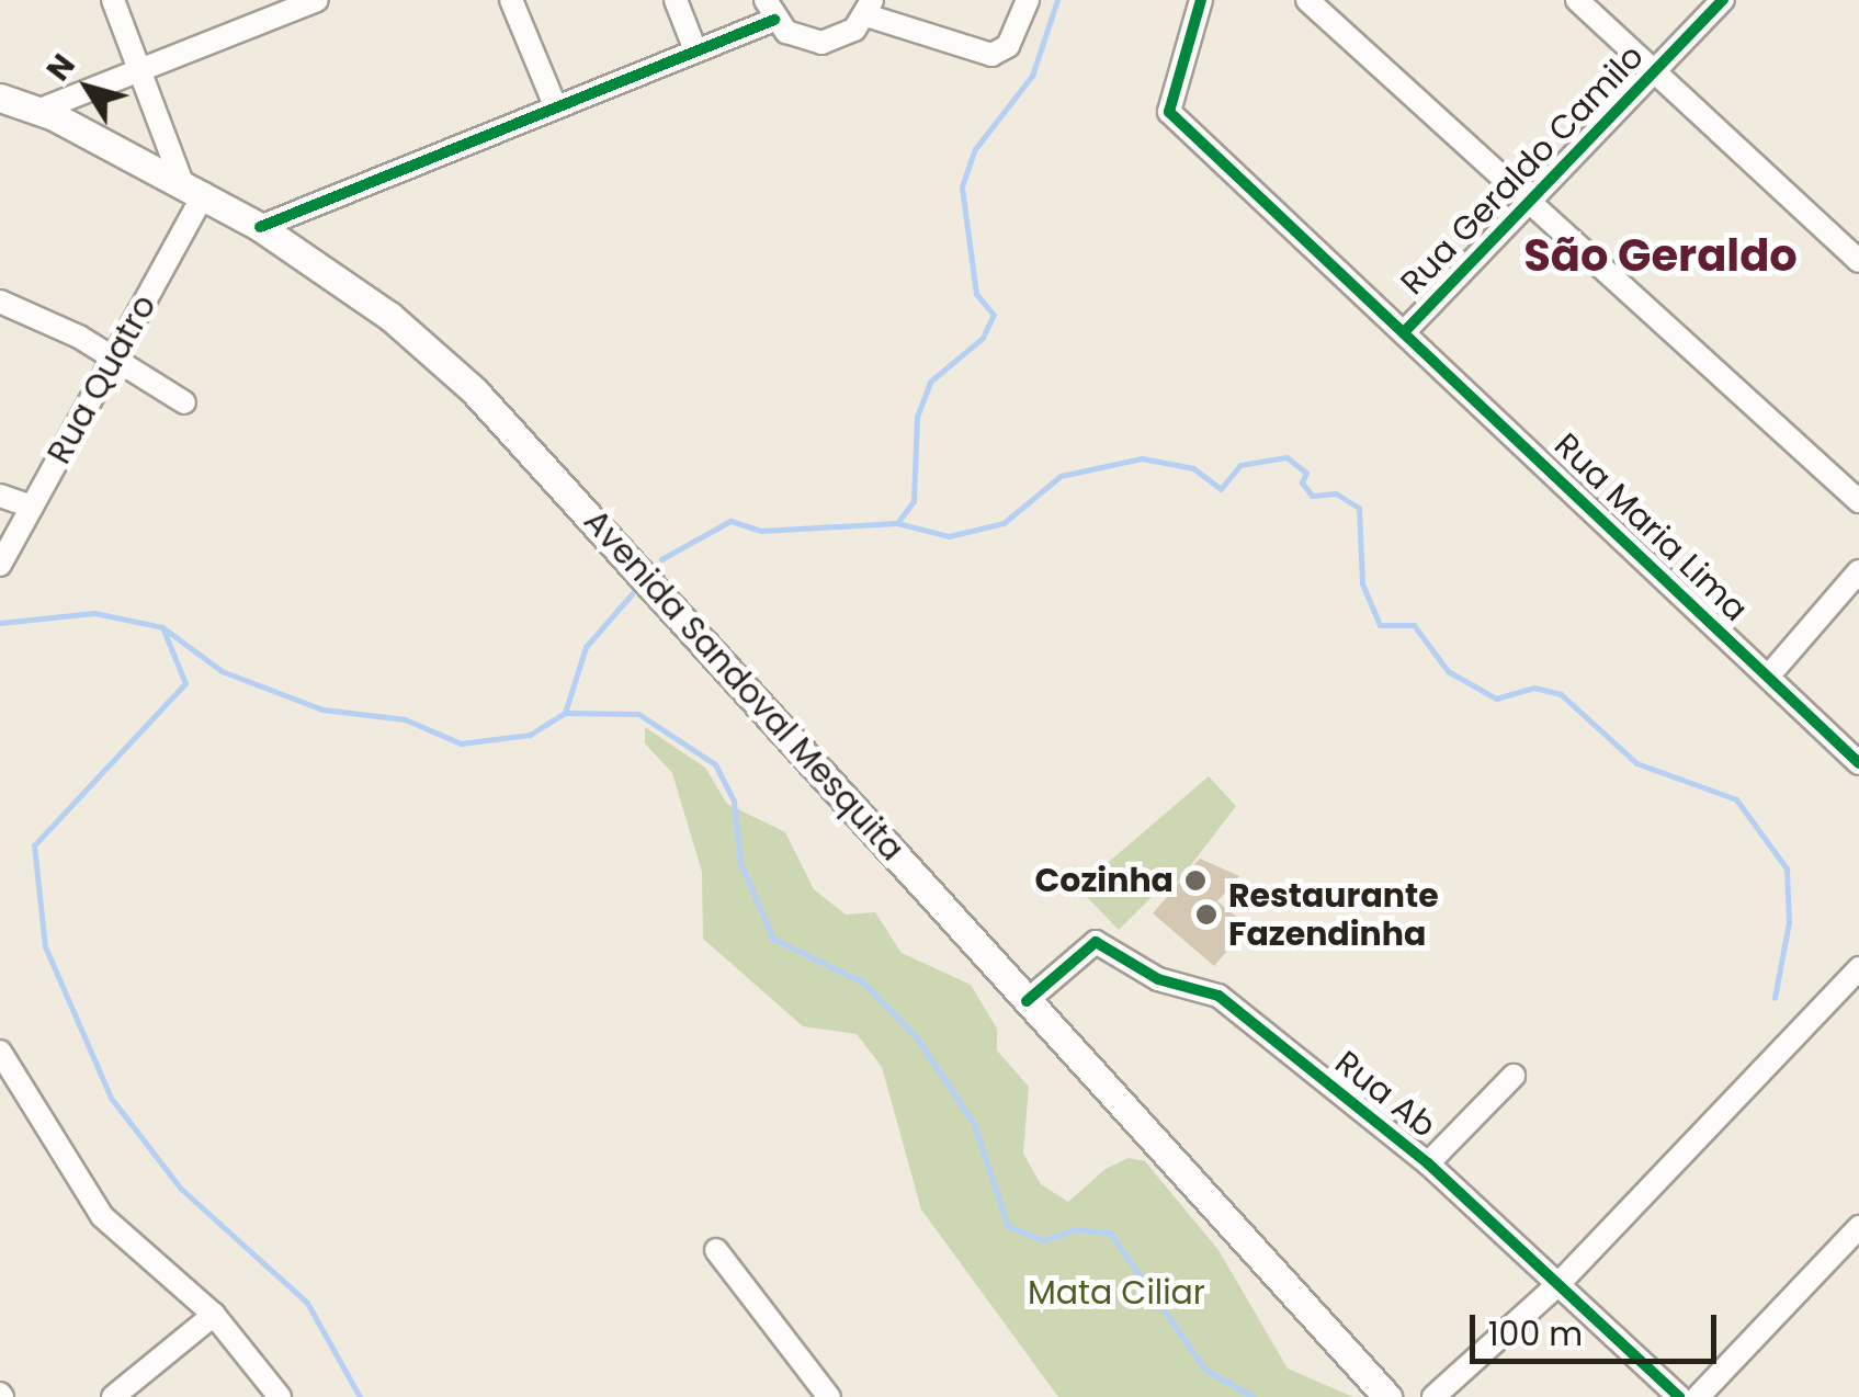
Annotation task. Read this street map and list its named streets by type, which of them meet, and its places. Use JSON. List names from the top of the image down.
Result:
{
  "streets": {
    "main road": ["Avenida Sandoval Mesquita"],
    "street": [
      "Rua Geraldo Camilo",
      "Rua Quatro",
      "Rua Maria Lima",
      "Rua Ab"
    ]
  },
  "crossings": [
    ["Rua Geraldo Camilo", "Rua Maria Lima"],
    ["Rua Quatro", "Avenida Sandoval Mesquita"],
    ["Avenida Sandoval Mesquita", "Rua Ab"]
  ],
  "districts": ["São Geraldo"],
  "parks": ["Mata Ciliar"],
  "places": ["Cozinha", "Restaurante Fazendinha"],
  "scale_bar": "100 m",
  "north": "top left"
}
